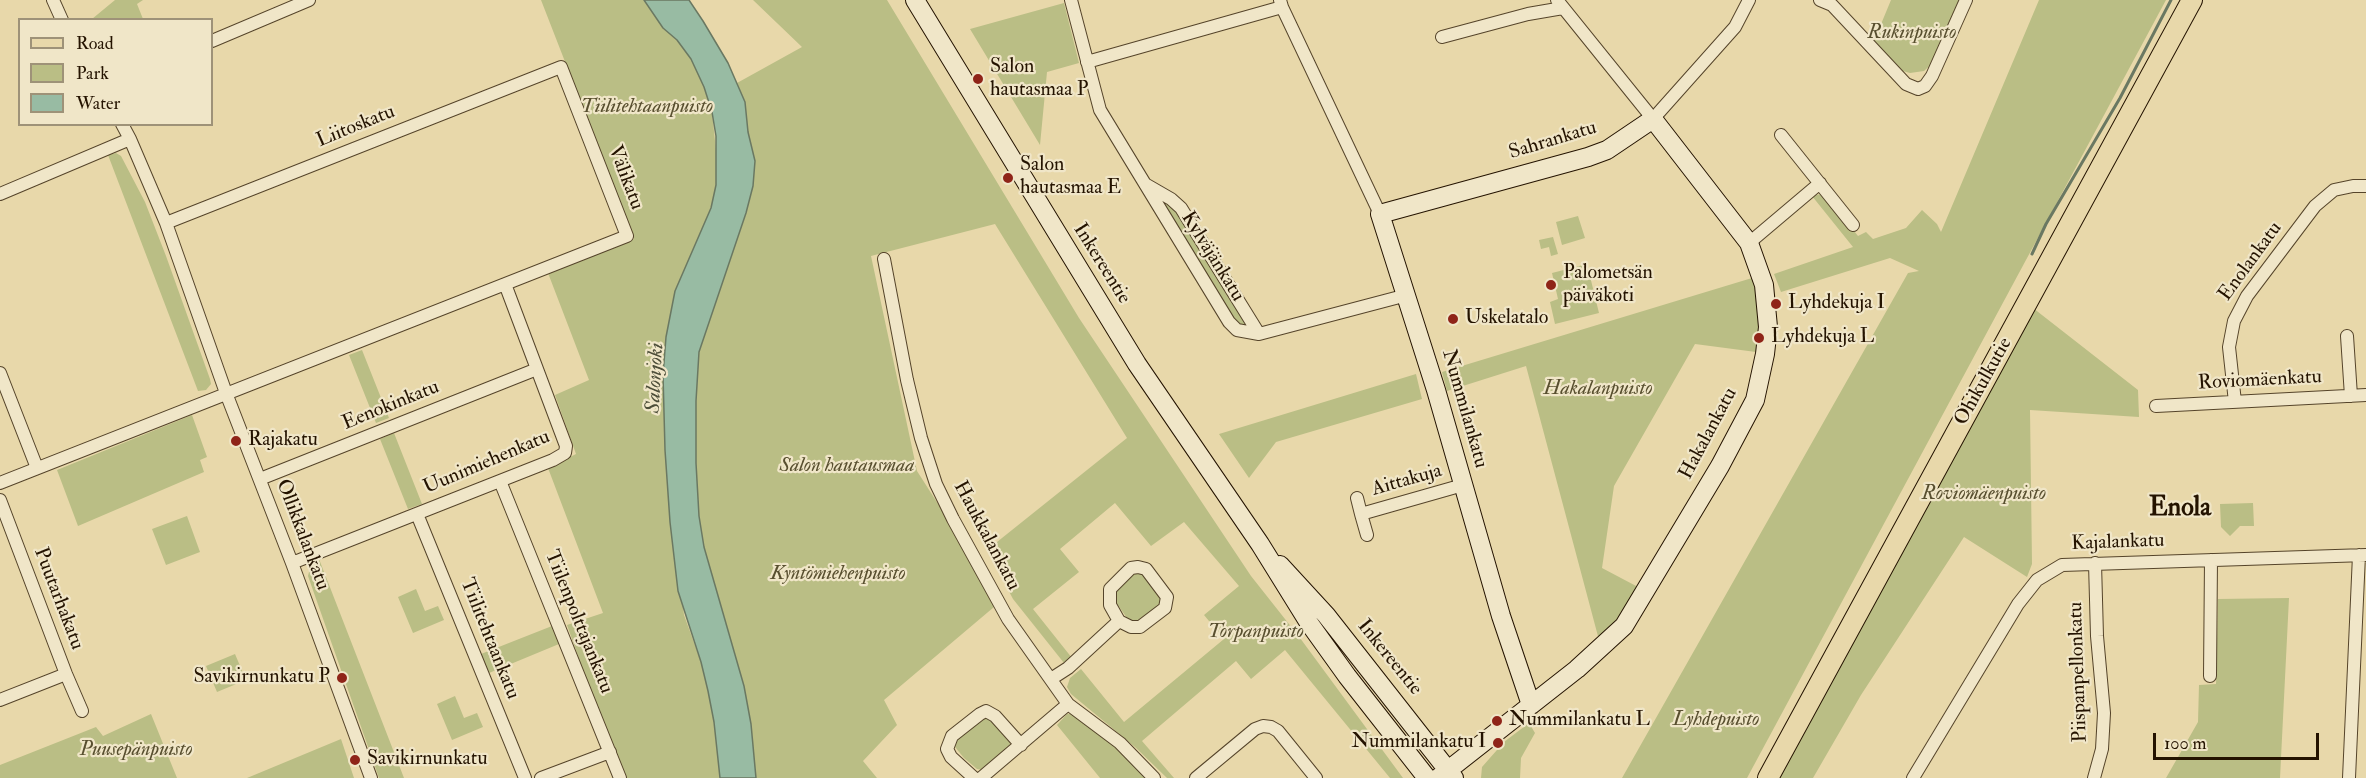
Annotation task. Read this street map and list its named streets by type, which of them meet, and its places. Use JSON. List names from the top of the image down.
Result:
{
  "streets": {
    "main road": ["Ohikulkutie"],
    "street": [
      "Liitoskatu",
      "Sahrankatu",
      "Välikatu",
      "Kylväjänkatu",
      "Enolankatu",
      "Inkereentie",
      "Roviomäenkatu",
      "Eenokinkatu",
      "Nummilankatu",
      "Hakalankatu",
      "Uunimiehenkatu",
      "Aittakuja",
      "Ollikkalankatu",
      "Haukkalankatu",
      "Kajalankatu",
      "Puutarhakatu",
      "Tiilenpolttajankatu",
      "Tiilitehtaankatu",
      "Piispanpellonkatu"
    ]
  },
  "crossings": [
    ["Liitoskatu", "Välikatu"],
    ["Liitoskatu", "Ollikkalankatu"],
    ["Sahrankatu", "Nummilankatu"],
    ["Sahrankatu", "Hakalankatu"],
    ["Välikatu", "Uunimiehenkatu"],
    ["Enolankatu", "Roviomäenkatu"],
    ["Inkereentie", "Hakalankatu"],
    ["Eenokinkatu", "Uunimiehenkatu"],
    ["Eenokinkatu", "Ollikkalankatu"],
    ["Nummilankatu", "Hakalankatu"],
    ["Nummilankatu", "Aittakuja"],
    ["Uunimiehenkatu", "Ollikkalankatu"],
    ["Uunimiehenkatu", "Tiilenpolttajankatu"],
    ["Uunimiehenkatu", "Tiilitehtaankatu"],
    ["Kajalankatu", "Piispanpellonkatu"]
  ],
  "districts": ["Enola"],
  "water": ["Salonjoki"],
  "parks": [
    "Rukinpuisto",
    "Tiilitehtaanpuisto",
    "Hakalanpuisto",
    "Salon hautausmaa",
    "Roviomäenpuisto",
    "Kyntömiehenpuisto",
    "Torpanpuisto",
    "Lyhdepuisto",
    "Puusepänpuisto"
  ],
  "places": [
    "Salon hautasmaa P",
    "Salon hautasmaa E",
    "Palometsän päiväkoti",
    "Lyhdekuja I",
    "Uskelatalo",
    "Lyhdekuja L",
    "Rajakatu",
    "Savikirnunkatu P",
    "Nummilankatu L",
    "Nummilankatu I",
    "Savikirnunkatu"
  ],
  "legend": ["Road", "Park", "Water"],
  "scale_bar": "100 m"
}
